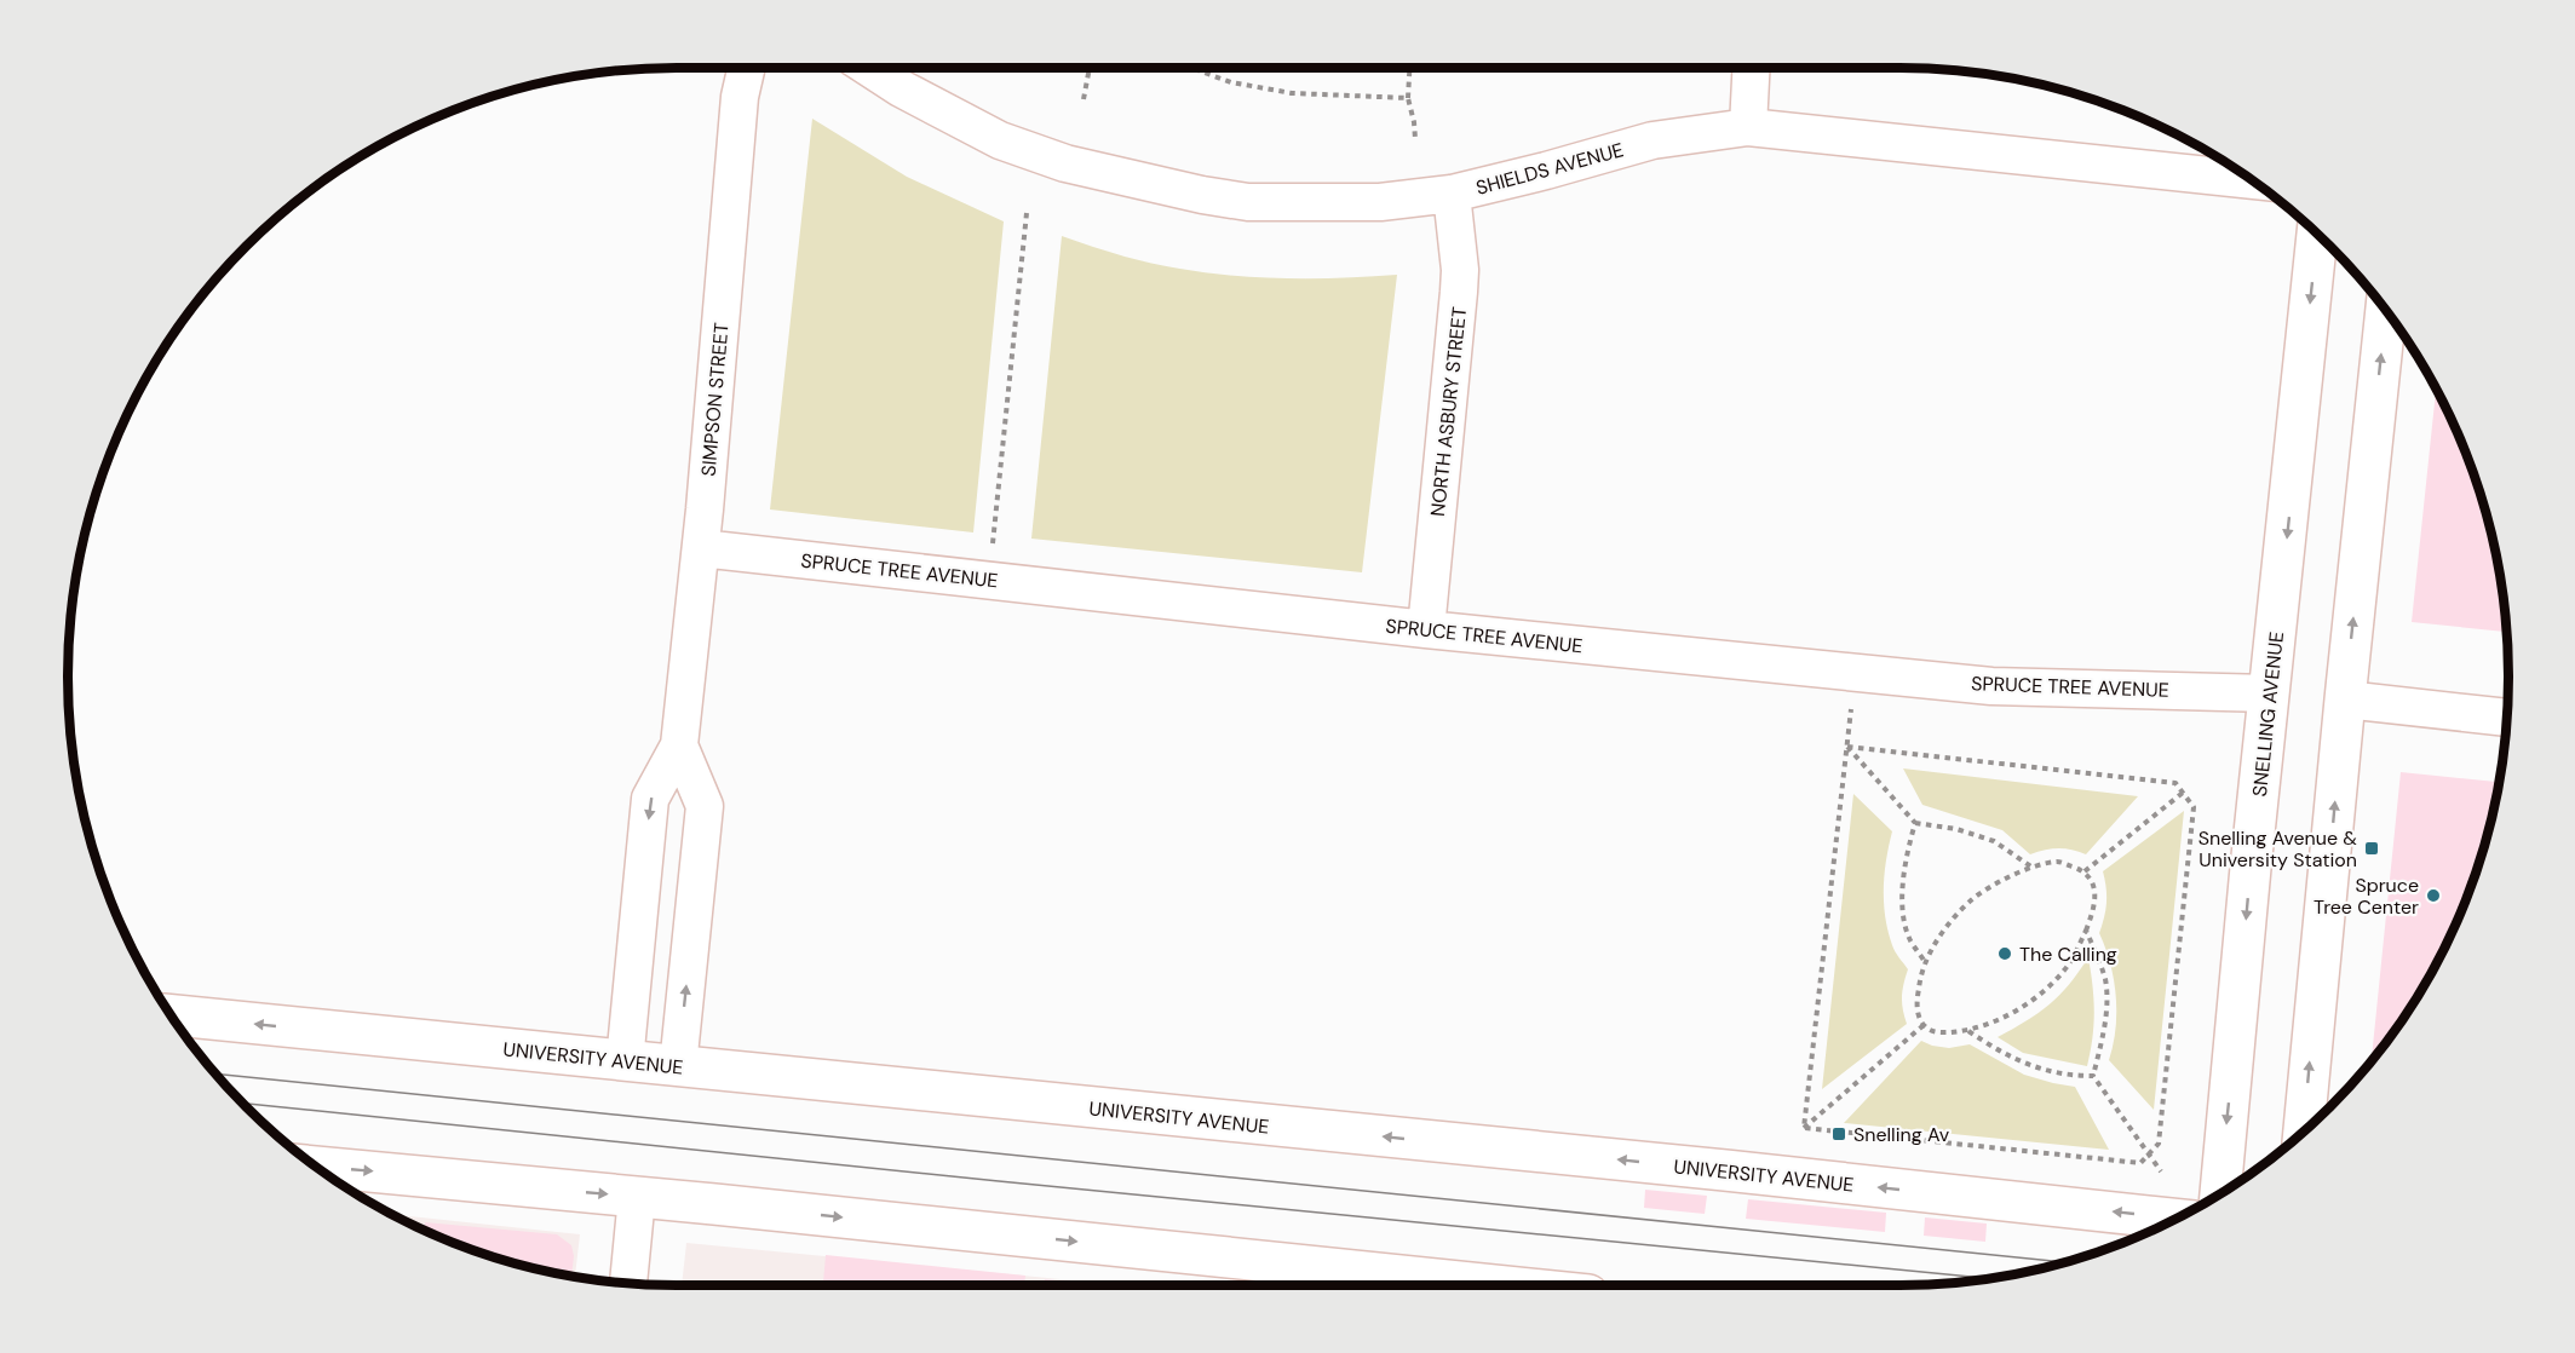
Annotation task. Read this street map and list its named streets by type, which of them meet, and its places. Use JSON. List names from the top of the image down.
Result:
{
  "streets": {
    "main road": ["SNELLING AVENUE", "UNIVERSITY AVENUE"],
    "street": [
      "SHIELDS AVENUE",
      "SIMPSON STREET",
      "NORTH ASBURY STREET",
      "SPRUCE TREE AVENUE"
    ]
  },
  "crossings": [
    ["SHIELDS AVENUE", "NORTH ASBURY STREET"],
    ["SIMPSON STREET", "SPRUCE TREE AVENUE"],
    ["SIMPSON STREET", "UNIVERSITY AVENUE"],
    ["NORTH ASBURY STREET", "SPRUCE TREE AVENUE"],
    ["SPRUCE TREE AVENUE", "SNELLING AVENUE"]
  ],
  "places": {
    "transit": ["Snelling Avenue & University Station", "Snelling Av"],
    "other": ["Spruce Tree Center", "The Calling"]
  }
}
